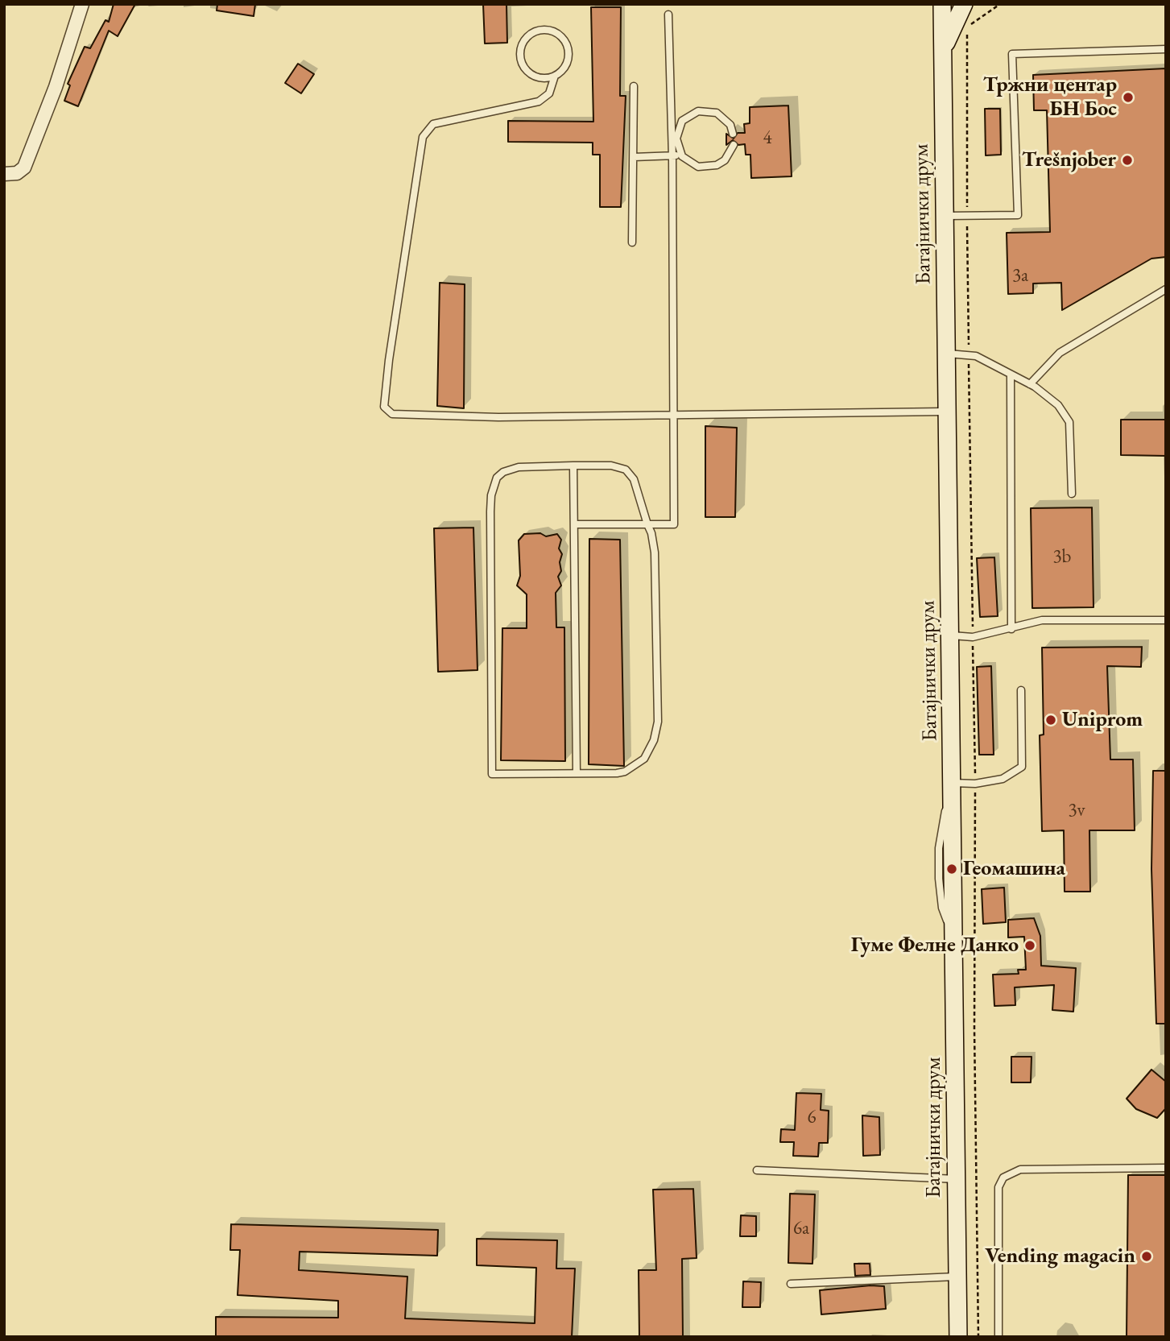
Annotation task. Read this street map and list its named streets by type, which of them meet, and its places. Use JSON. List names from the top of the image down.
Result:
{
  "streets": {
    "main road": ["Батајнички друм"]
  },
  "places": [
    "Тржни центар БН Бос",
    "Trešnjober",
    "Uniprom",
    "Геомашина",
    "Гуме Фелне Данко",
    "Vending magacin"
  ],
  "house_numbers": [
    "4",
    "3a",
    "3b",
    "3v",
    "6",
    "6a"
  ]
}
